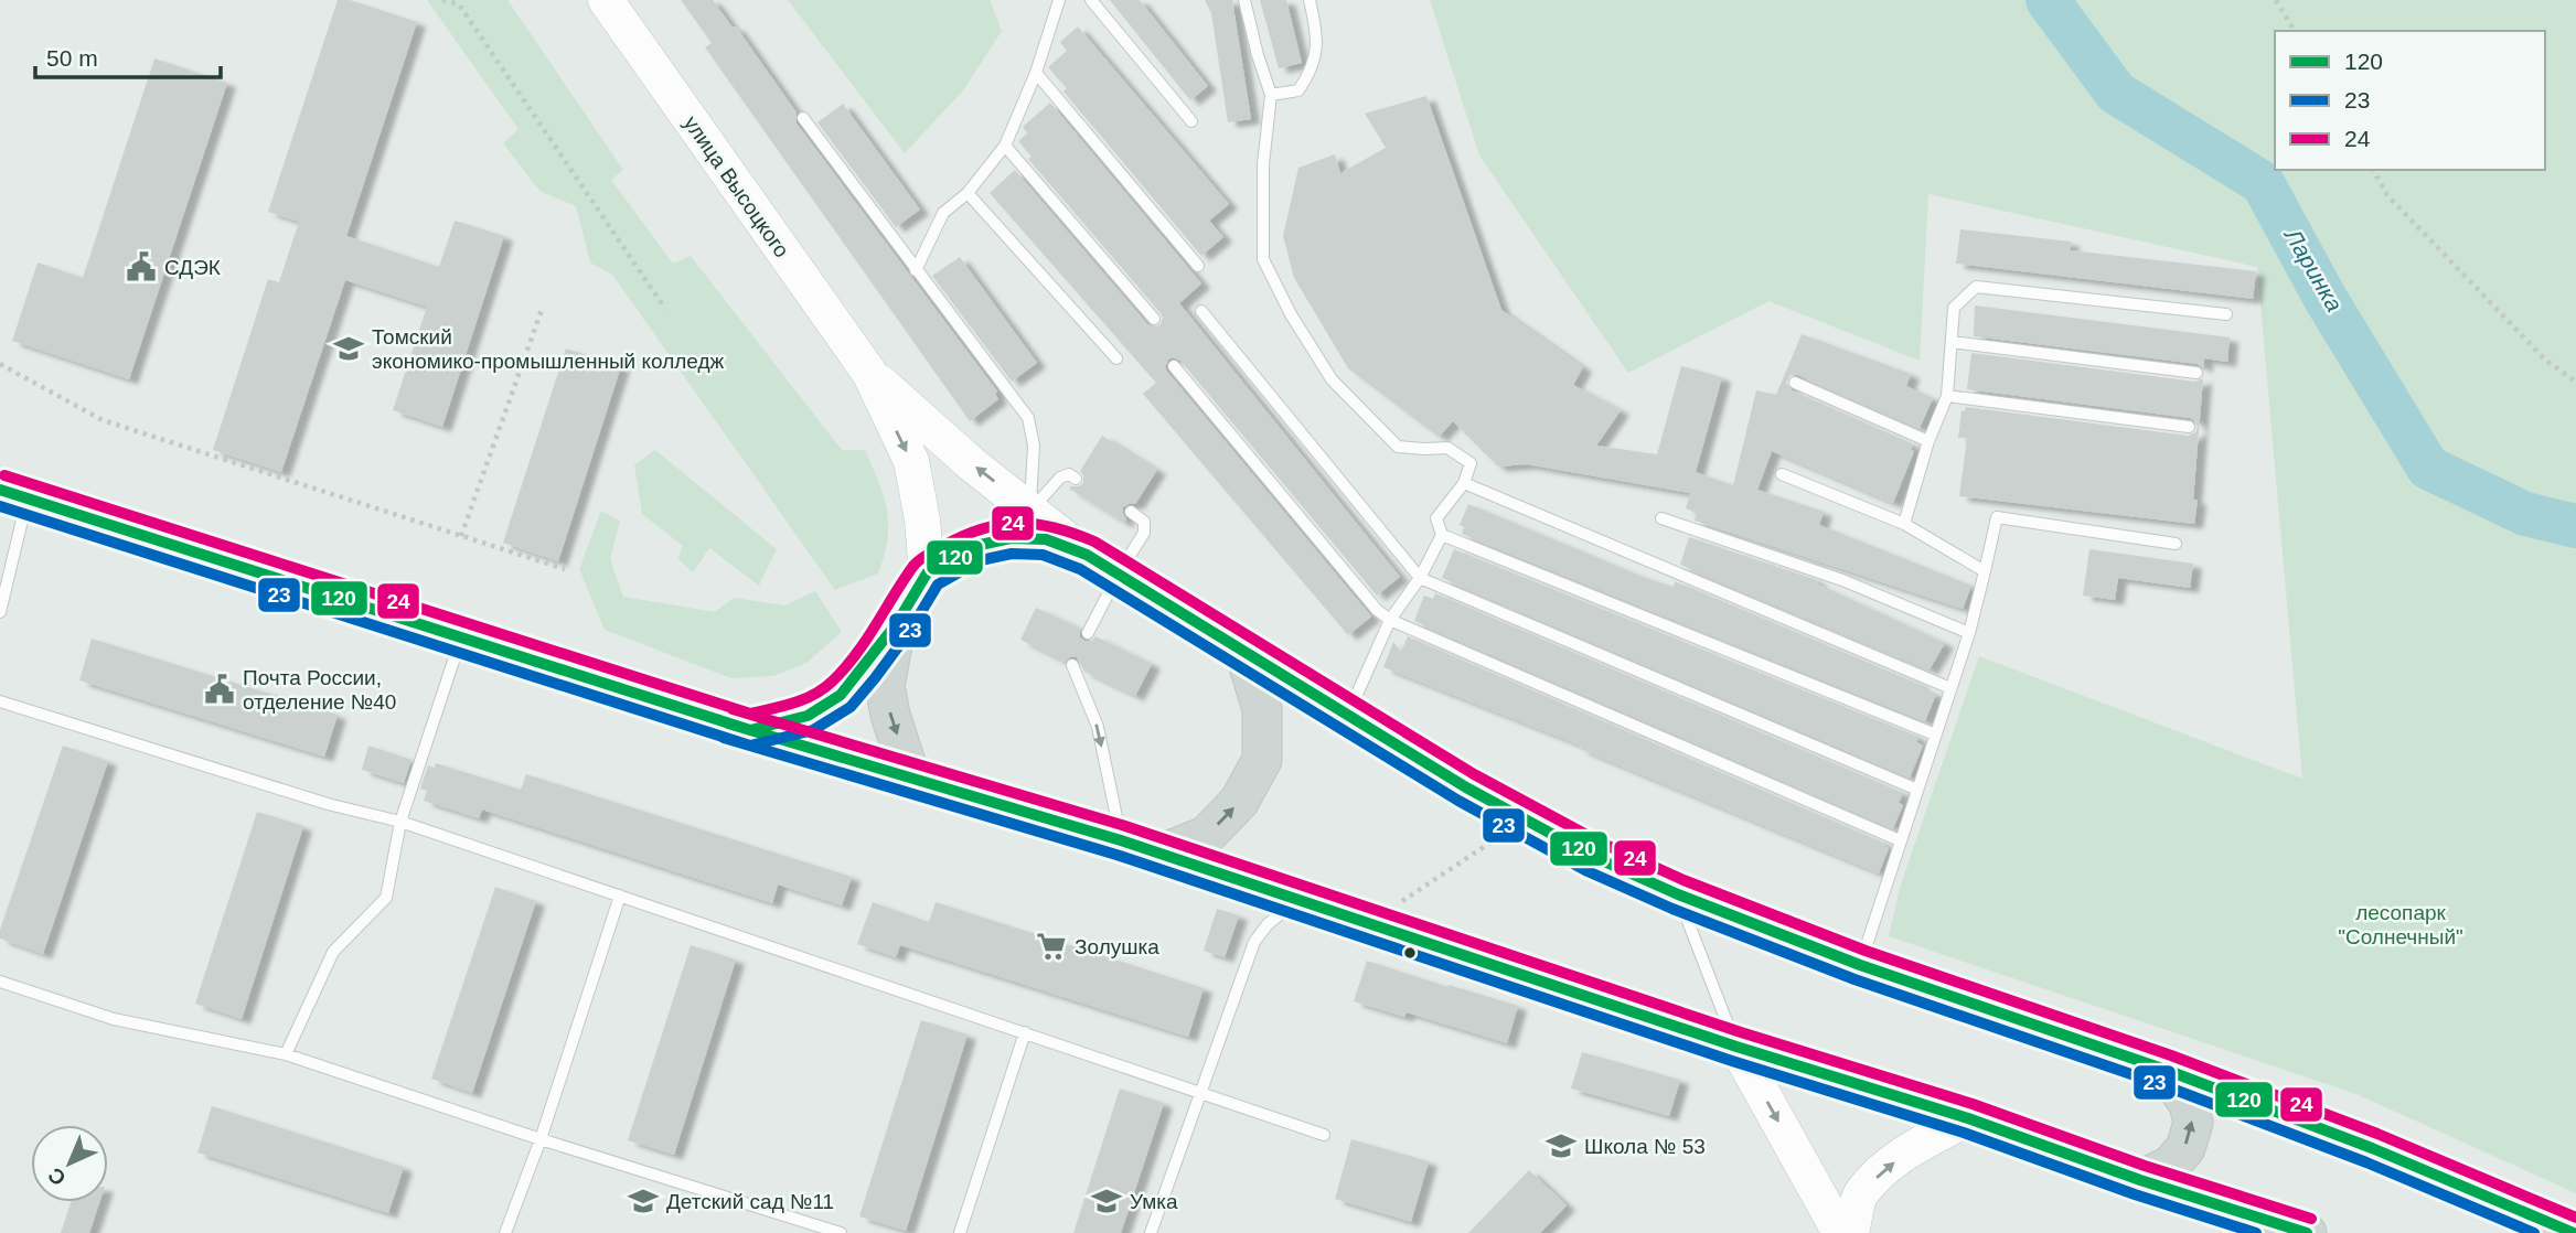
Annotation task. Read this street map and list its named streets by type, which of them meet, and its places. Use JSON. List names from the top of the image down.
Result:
{
  "streets": {
    "main road": ["улица Высоцкого"]
  },
  "water": ["Ларинка"],
  "parks": ["лесопарк \"Солнечный\""],
  "places": {
    "public building": ["СДЭК", "Почта России, отделение №40"],
    "school or university": [
      "Томский экономико-промышленный колледж",
      "Школа № 53",
      "Детский сад №11",
      "Умка"
    ],
    "supermarket": ["Золушка"]
  },
  "lines": ["transit line 24", "transit line 120", "transit line 23"],
  "legend": ["120", "23", "24"],
  "scale_bar": "50 m",
  "north": "bottom left"
}
